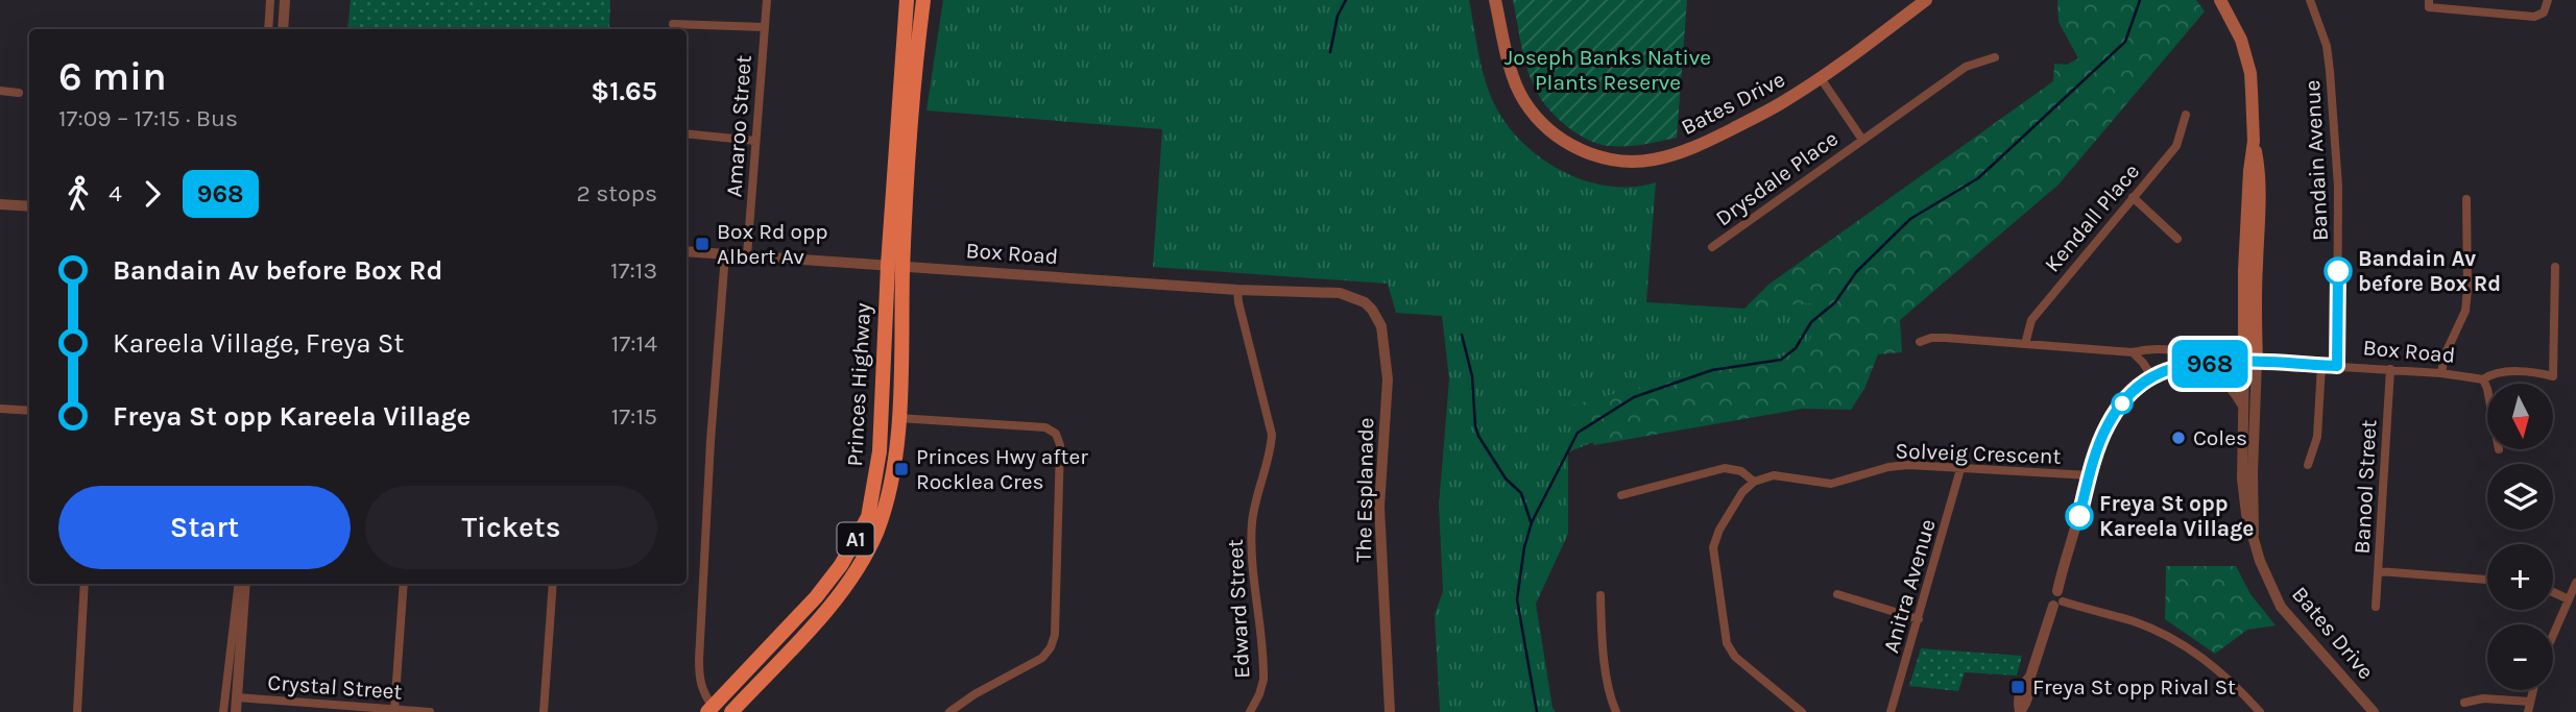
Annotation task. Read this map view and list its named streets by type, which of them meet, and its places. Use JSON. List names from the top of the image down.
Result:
{
  "streets": {
    "highway": ["Princes Highway", "A1"],
    "main road": ["Bates Drive"],
    "street": [
      "Amaroo Street",
      "Bandain Avenue",
      "Drysdale Place",
      "Kendall Place",
      "Box Road",
      "Solveig Crescent",
      "Banool Street",
      "The Esplanade",
      "Anitra Avenue",
      "Edward Street",
      "Crystal Street"
    ]
  },
  "crossings": [
    ["Bates Drive", "Drysdale Place"],
    ["Bates Drive", "Box Road"],
    ["Amaroo Street", "Box Road"],
    ["Bandain Avenue", "Box Road"],
    ["Kendall Place", "Box Road"],
    ["Box Road", "Princes Highway"],
    ["Box Road", "Banool Street"],
    ["Box Road", "The Esplanade"],
    ["Box Road", "Edward Street"],
    ["Solveig Crescent", "Anitra Avenue"]
  ],
  "parks": ["Joseph Banks Native Plants Reserve"],
  "places": {
    "transit": ["Box Rd opp Albert Av", "Princes Hwy after Rocklea Cres", "Freya St opp Rival St"],
    "other": ["Bandain Av before Box Rd", "Coles", "Freya St opp Kareela Village"]
  },
  "lines": ["bus line 968"],
  "north": "bottom",
  "page": {
    "on_map": "968",
    "heading": ["6 min", "17:09 – 17:15 · Bus", "$1.65"],
    "legs": ["4", "968", "2 stops"],
    "list": [
      {
        "name": "Bandain Av before Box Rd",
        "value": "17:13"
      },
      {
        "name": "Kareela Village, Freya St",
        "value": "17:14"
      },
      {
        "name": "Freya St opp Kareela Village",
        "value": "17:15"
      }
    ],
    "map_buttons": ["+", "−"],
    "buttons": ["Start", "Tickets"]
  }
}
